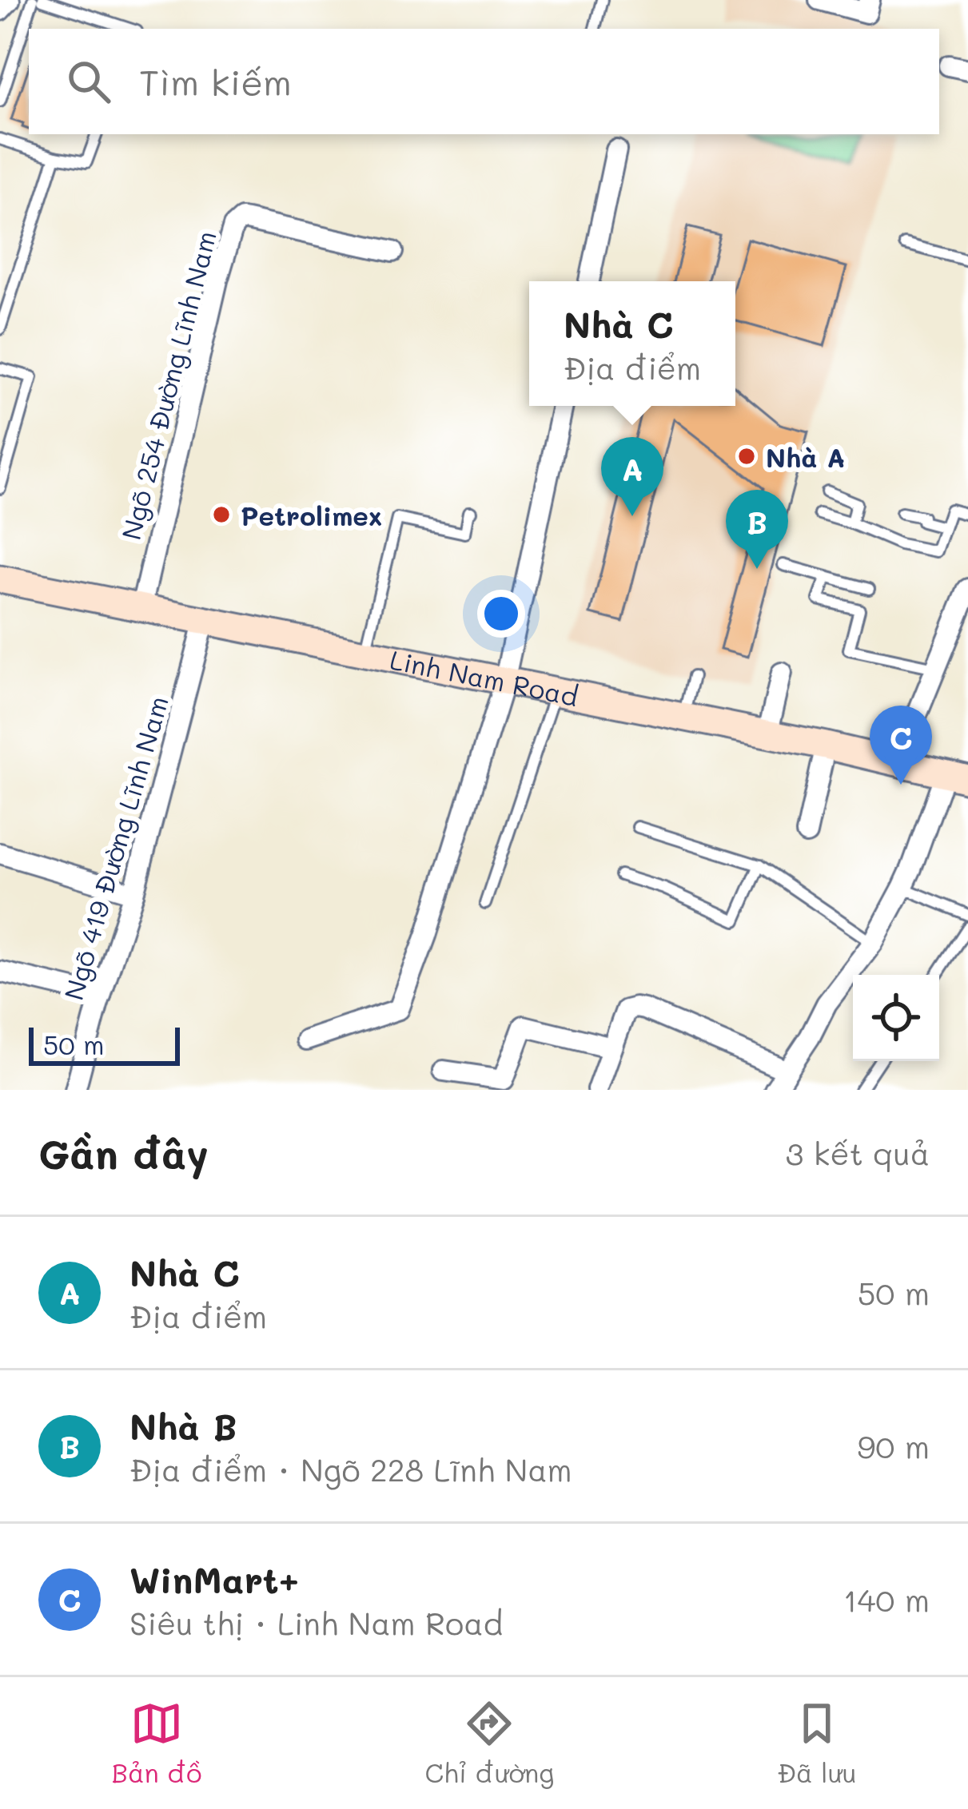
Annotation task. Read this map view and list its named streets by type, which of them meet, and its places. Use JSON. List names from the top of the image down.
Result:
{
  "streets": {
    "main road": ["Linh Nam Road"],
    "street": ["Ngõ 254 Đường Lĩnh Nam", "Ngõ 419 Đường Lĩnh Nam"]
  },
  "crossings": [
    ["Ngõ 254 Đường Lĩnh Nam", "Linh Nam Road"],
    ["Linh Nam Road", "Ngõ 419 Đường Lĩnh Nam"]
  ],
  "places": ["Nhà A", "Petrolimex"],
  "scale_bar": "50 m",
  "page": {
    "search": "Tìm kiếm",
    "popup": ["Nhà C", "Địa điểm"],
    "pins": ["A", "B", "C"],
    "scale": "50 m",
    "heading": ["Gần đây", "3 kết quả"],
    "list": [
      {
        "mark": "A",
        "name": "Nhà C",
        "note": "Địa điểm",
        "value": "50 m"
      },
      {
        "mark": "B",
        "name": "Nhà B",
        "note": "Địa điểm · Ngõ 228 Lĩnh Nam",
        "value": "90 m"
      },
      {
        "mark": "C",
        "name": "WinMart+",
        "note": "Siêu thị · Linh Nam Road",
        "value": "140 m"
      }
    ],
    "nav": ["Bản đồ", "Chỉ đường", "Đã lưu"]
  }
}
